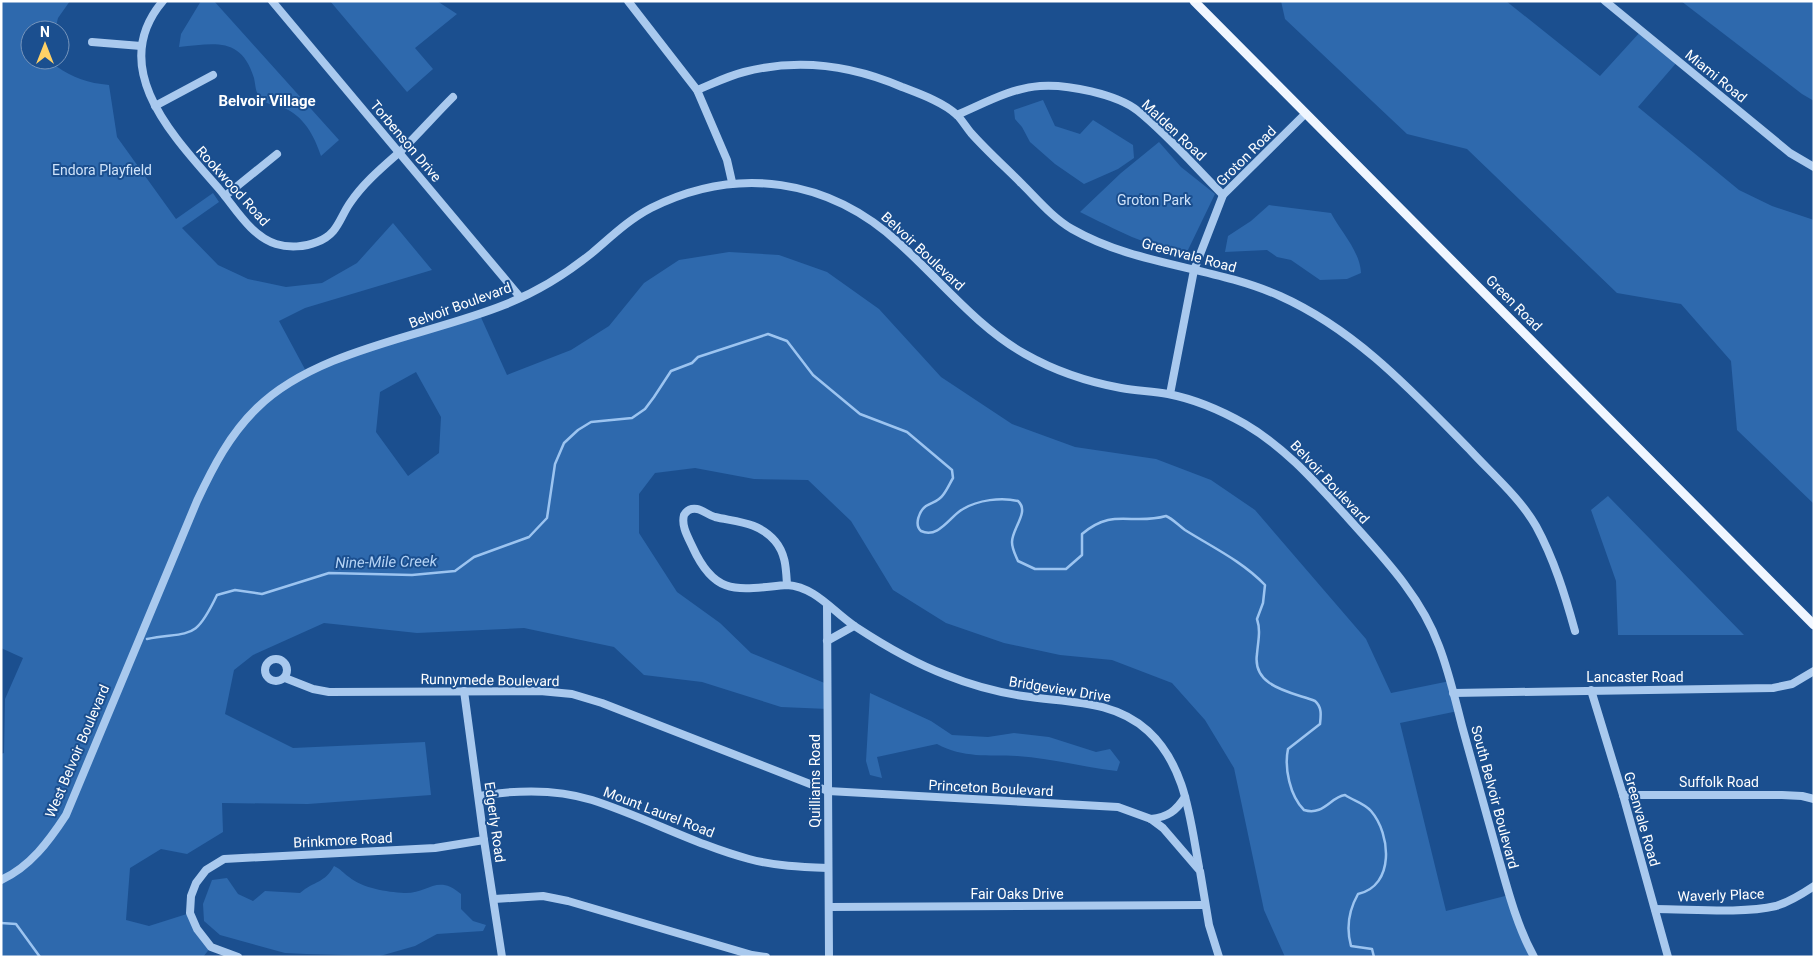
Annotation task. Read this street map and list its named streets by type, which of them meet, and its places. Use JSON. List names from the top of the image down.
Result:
{
  "streets": {
    "main road": ["Green Road"],
    "street": [
      "Miami Road",
      "Malden Road",
      "Torbenson Drive",
      "Groton Road",
      "Rookwood Road",
      "Belvoir Boulevard",
      "Greenvale Road",
      "Lancaster Road",
      "Runnymede Boulevard",
      "Bridgeview Drive",
      "West Belvoir Boulevard",
      "Quilliams Road",
      "Suffolk Road",
      "Princeton Boulevard",
      "South Belvoir Boulevard",
      "Mount Laurel Road",
      "Edgerly Road",
      "Brinkmore Road",
      "Fair Oaks Drive",
      "Waverly Place"
    ]
  },
  "crossings": [
    ["Malden Road", "Groton Road"],
    ["Malden Road", "Greenvale Road"],
    ["Torbenson Drive", "Rookwood Road"],
    ["Torbenson Drive", "Belvoir Boulevard"],
    ["Groton Road", "Belvoir Boulevard"],
    ["Groton Road", "Greenvale Road"],
    ["Groton Road", "Green Road"],
    ["Belvoir Boulevard", "West Belvoir Boulevard"],
    ["Belvoir Boulevard", "South Belvoir Boulevard"],
    ["Greenvale Road", "Lancaster Road"],
    ["Greenvale Road", "Suffolk Road"],
    ["Greenvale Road", "Waverly Place"],
    ["Lancaster Road", "South Belvoir Boulevard"],
    ["Runnymede Boulevard", "Quilliams Road"],
    ["Runnymede Boulevard", "Princeton Boulevard"],
    ["Runnymede Boulevard", "Edgerly Road"],
    ["Bridgeview Drive", "Quilliams Road"],
    ["Bridgeview Drive", "Princeton Boulevard"],
    ["Quilliams Road", "Princeton Boulevard"],
    ["Quilliams Road", "Mount Laurel Road"],
    ["Quilliams Road", "Fair Oaks Drive"],
    ["Mount Laurel Road", "Edgerly Road"],
    ["Edgerly Road", "Brinkmore Road"]
  ],
  "districts": ["Belvoir Village"],
  "water": ["Nine-Mile Creek"],
  "parks": ["Endora Playfield", "Groton Park"],
  "north": "top"
}
